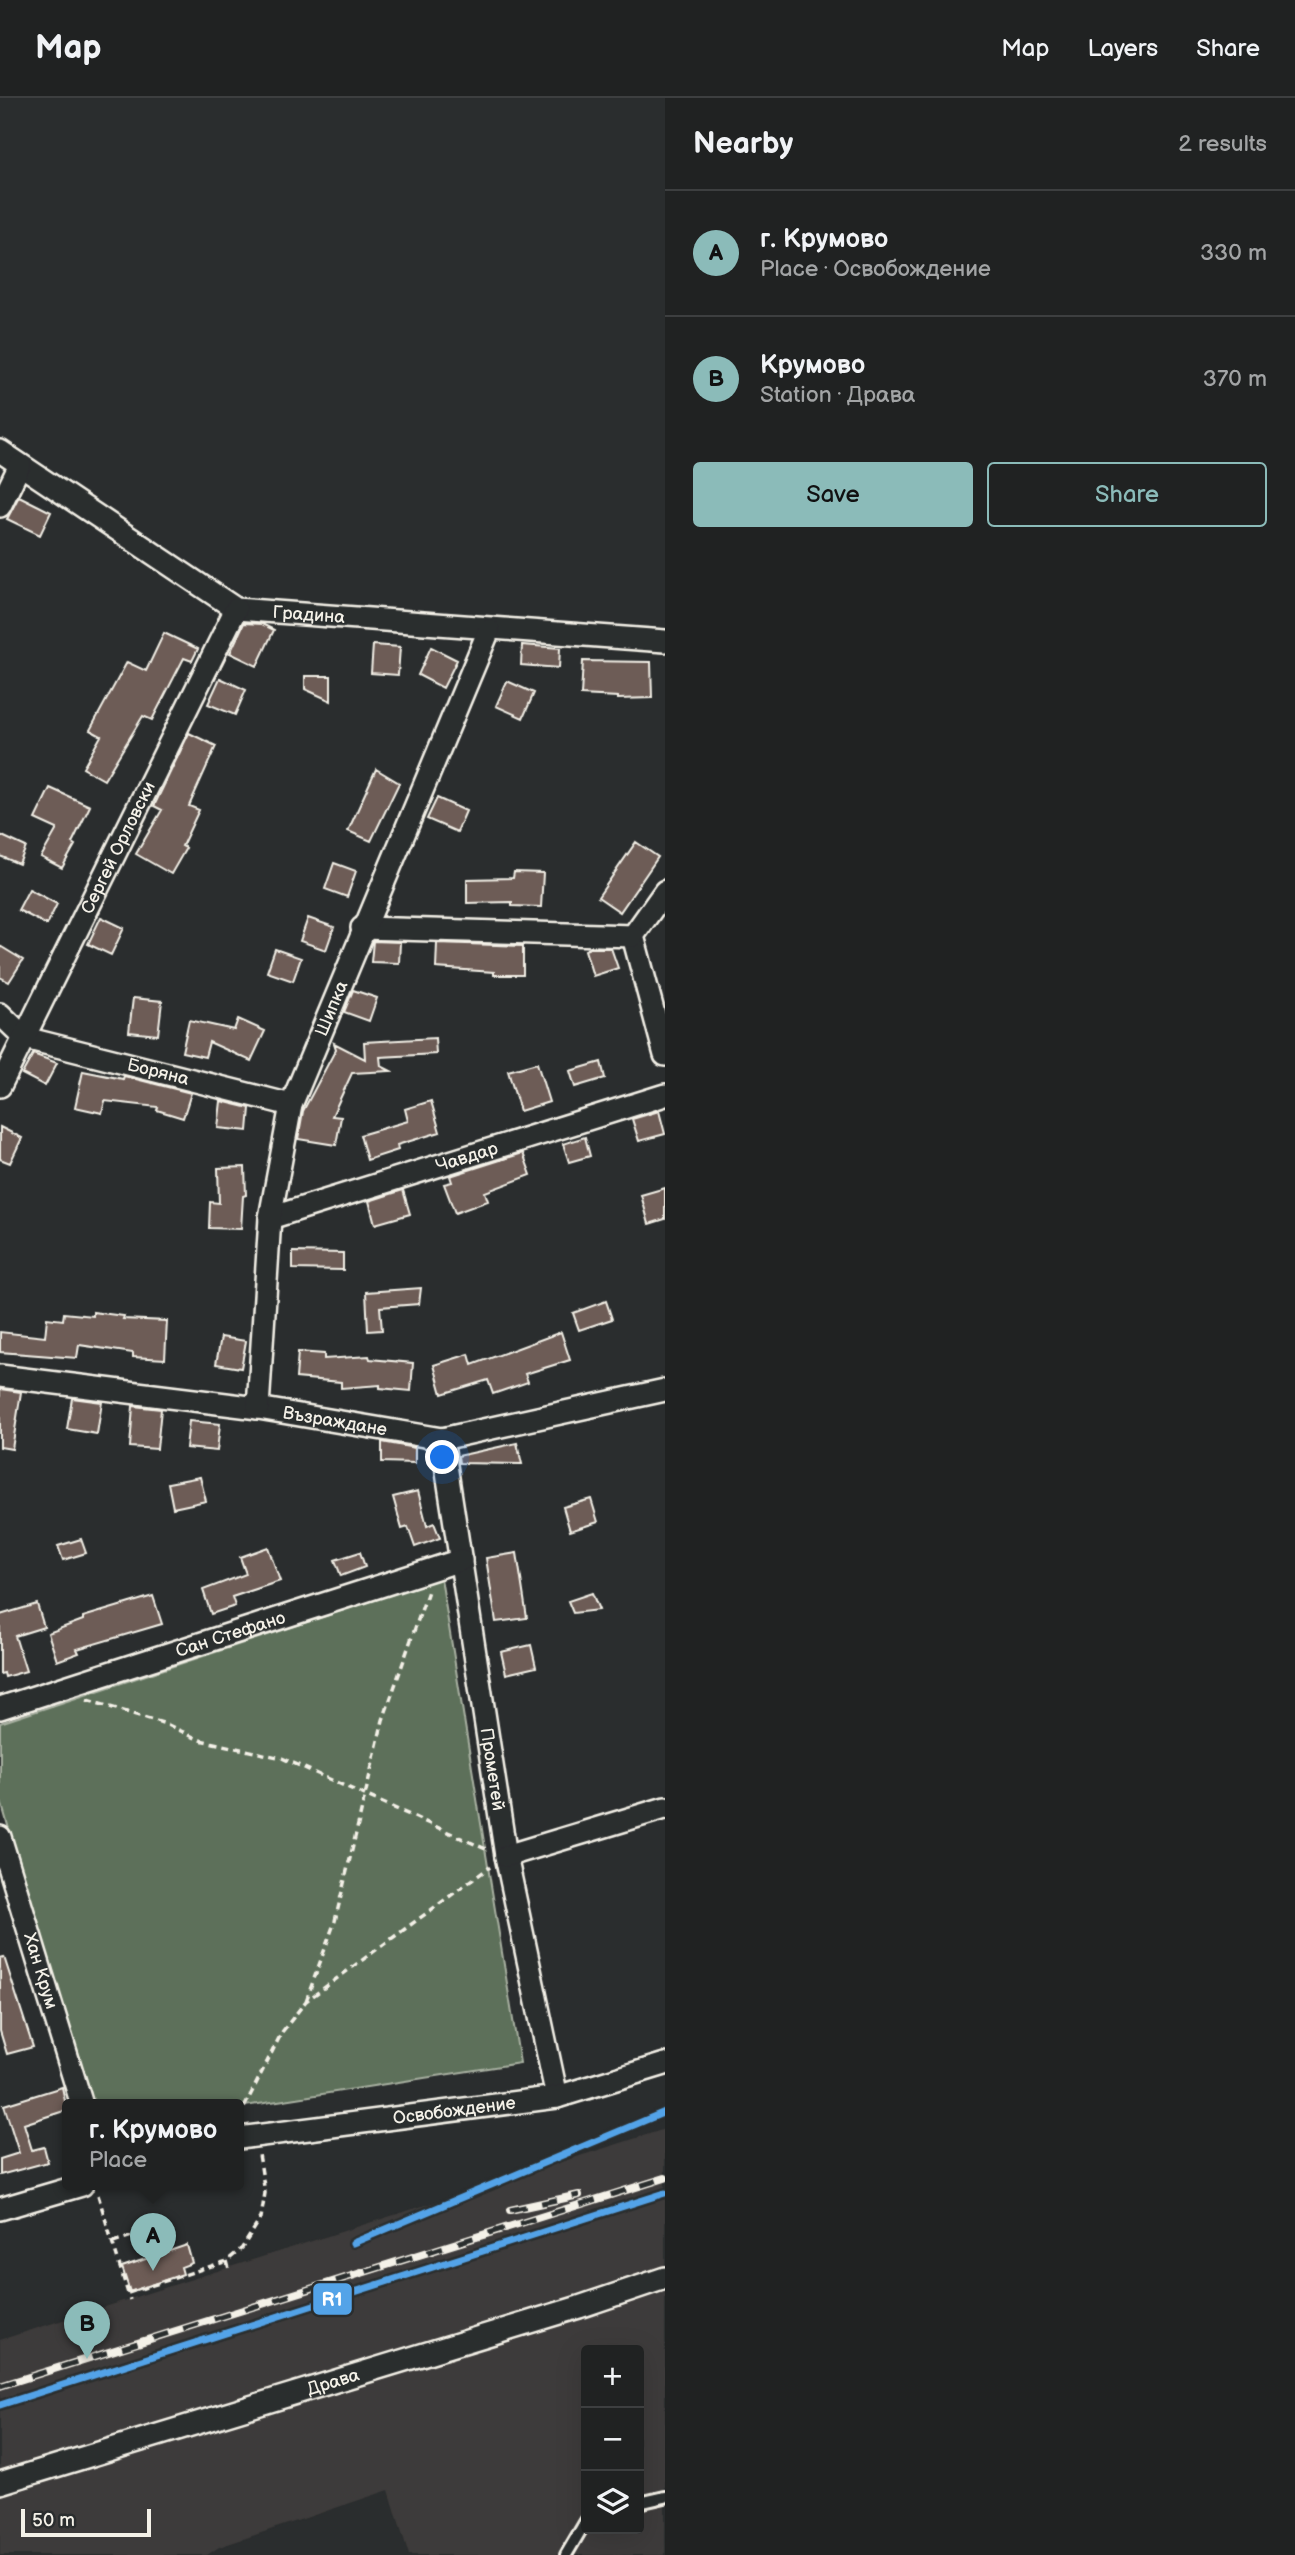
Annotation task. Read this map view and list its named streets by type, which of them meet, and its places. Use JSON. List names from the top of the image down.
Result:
{
  "streets": {
    "street": [
      "Градина",
      "Сергей Орловски",
      "Шипка",
      "Боряна",
      "Чавдар",
      "Възраждане",
      "Сан Стефано",
      "Прометей",
      "Хан Крум",
      "Освобождение",
      "Драва"
    ]
  },
  "crossings": [
    ["Градина", "Сергей Орловски"],
    ["Градина", "Шипка"],
    ["Сергей Орловски", "Боряна"],
    ["Шипка", "Боряна"],
    ["Шипка", "Чавдар"],
    ["Шипка", "Възраждане"],
    ["Възраждане", "Прометей"],
    ["Сан Стефано", "Прометей"],
    ["Прометей", "Освобождение"]
  ],
  "lines": ["transit line R1"],
  "scale_bar": "50 m",
  "page": {
    "header": "Map",
    "nav": ["Map", "Layers", "Share"],
    "heading": ["Nearby", "2 results"],
    "list": [
      {
        "mark": "A",
        "name": "г. Крумово",
        "note": "Place · Освобождение",
        "value": "330 m"
      },
      {
        "mark": "B",
        "name": "Крумово",
        "note": "Station · Драва",
        "value": "370 m"
      }
    ],
    "buttons": ["Save", "Share"],
    "popup": ["г. Крумово", "Place"],
    "pins": ["A", "B"],
    "map_buttons": ["+", "−"],
    "scale": "50 m"
  }
}
